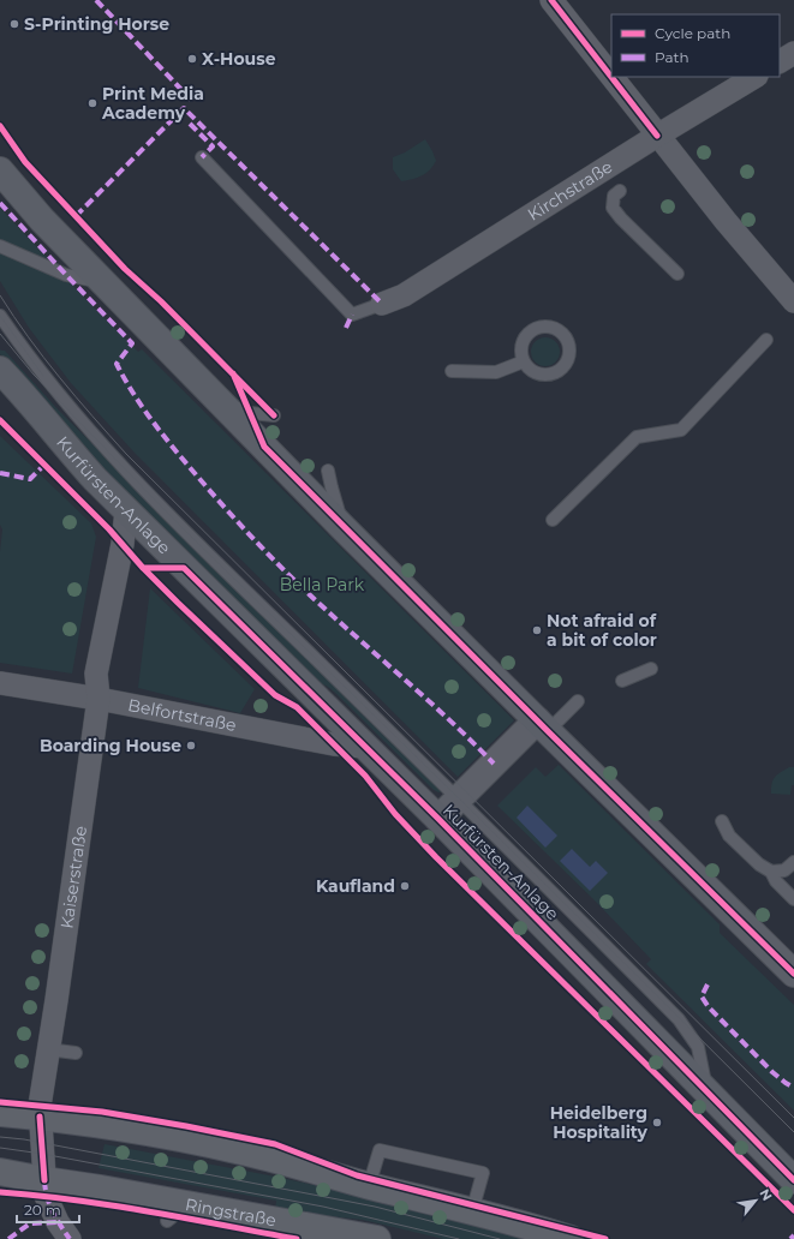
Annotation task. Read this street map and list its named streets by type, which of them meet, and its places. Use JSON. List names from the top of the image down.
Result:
{
  "streets": {
    "main road": ["Kurfürsten-Anlage", "Ringstraße"],
    "street": ["Kirchstraße", "Belfortstraße", "Kaiserstraße"]
  },
  "crossings": [
    ["Kurfürsten-Anlage", "Belfortstraße"],
    ["Kurfürsten-Anlage", "Kaiserstraße"],
    ["Belfortstraße", "Kaiserstraße"],
    ["Kaiserstraße", "Ringstraße"]
  ],
  "parks": ["Bella Park"],
  "places": [
    "S-Printing Horse",
    "X-House",
    "Print Media Academy",
    "Not afraid of a bit of color",
    "Boarding House",
    "Kaufland",
    "Heidelberg Hospitality"
  ],
  "legend": ["Cycle path", "Path"],
  "scale_bar": "20 m",
  "north": "top right"
}
